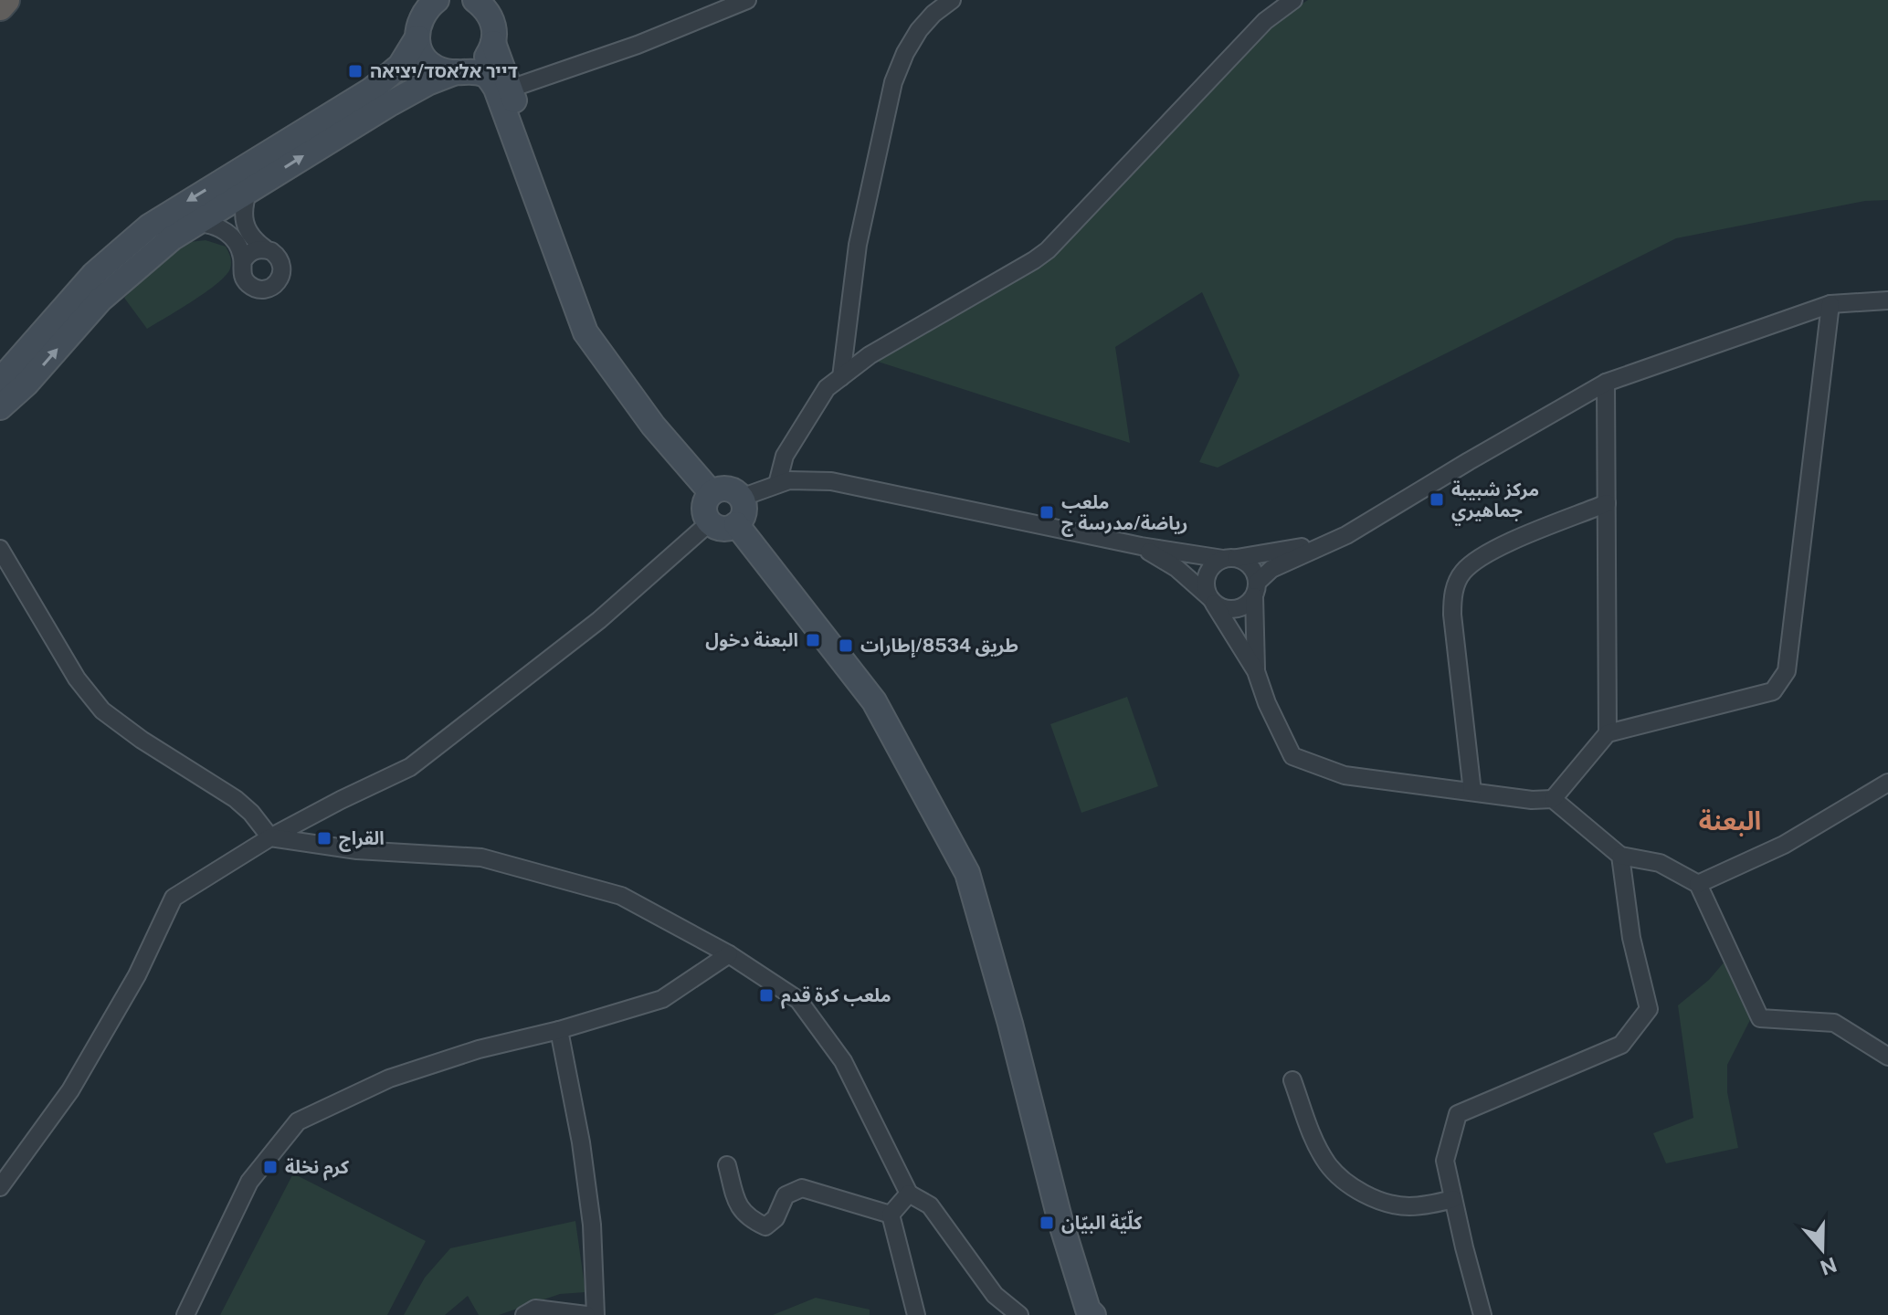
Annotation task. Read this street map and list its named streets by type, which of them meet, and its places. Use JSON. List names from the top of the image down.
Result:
{
  "districts": ["البعنة"],
  "places": {
    "transit": [
      "דייר אלאסד/יציאה",
      "مركز شبيبة جماهيري",
      "ملعب رياضة/مدرسة ج",
      "البعنة دخول",
      "طريق 8534/إطارات",
      "القراج",
      "ملعب كرة قدم",
      "كرم نخلة",
      "كلّيّة البيّان"
    ]
  },
  "north": "bottom"
}
